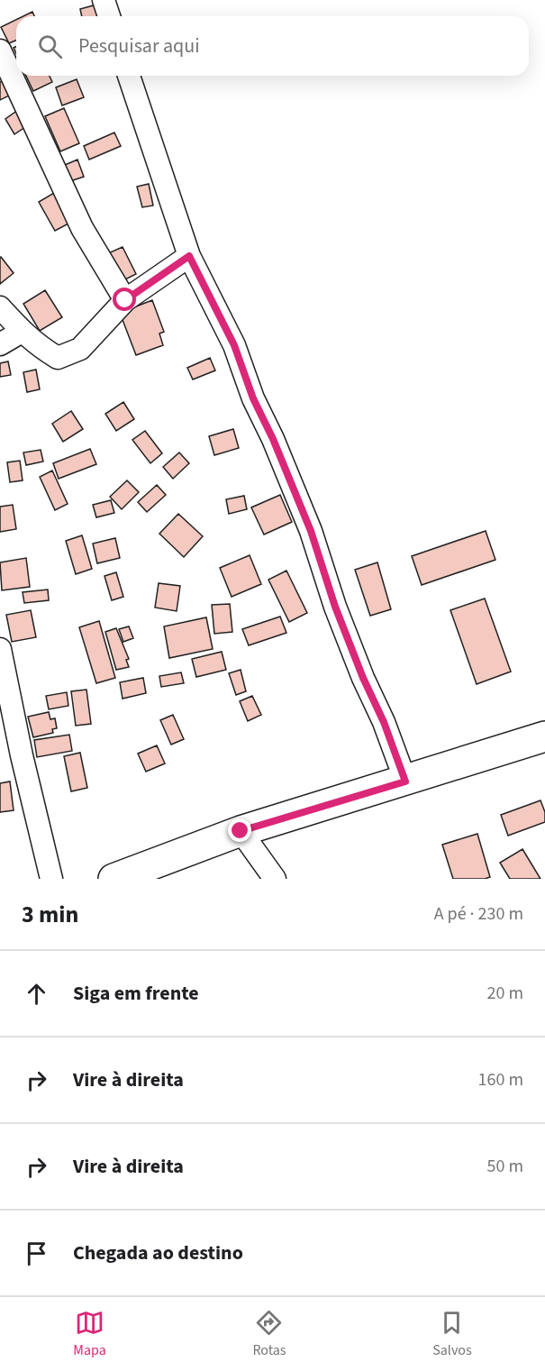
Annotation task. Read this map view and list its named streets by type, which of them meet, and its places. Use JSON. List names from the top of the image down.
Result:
{
  "page": {
    "search": "Pesquisar aqui",
    "heading": ["3 min", "A pé · 230 m"],
    "list": [
      ["Siga em frente", "20 m"],
      ["Vire à direita", "160 m"],
      ["Vire à direita", "50 m"],
      "Chegada ao destino"
    ],
    "nav": ["Mapa", "Rotas", "Salvos"]
  }
}
